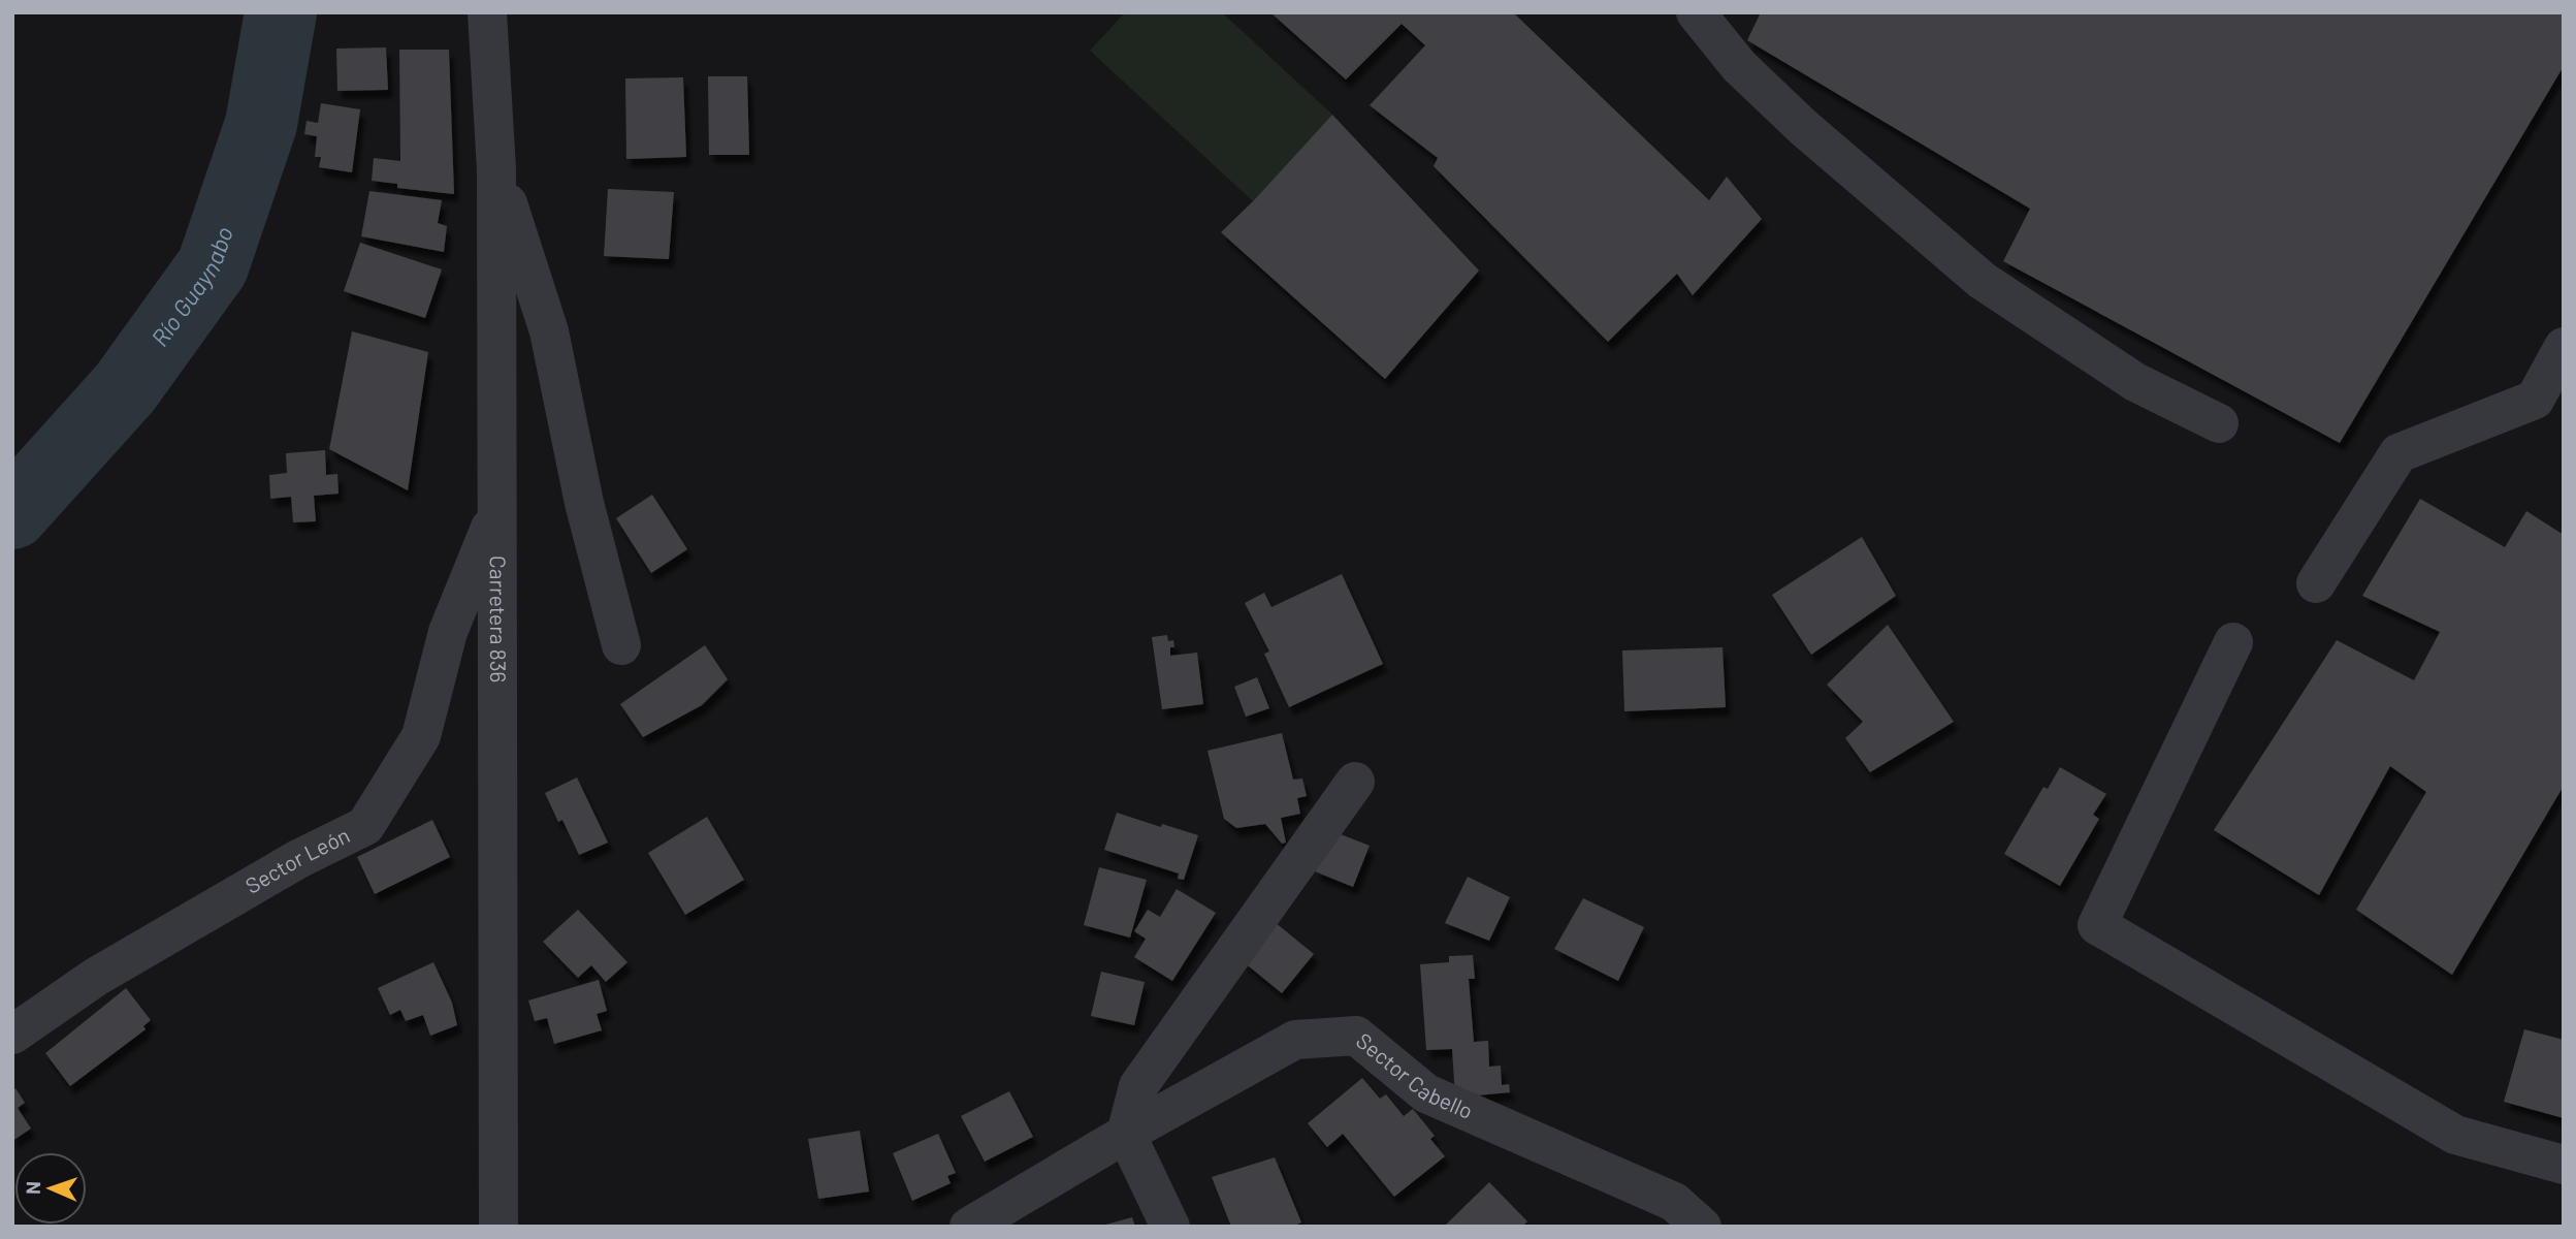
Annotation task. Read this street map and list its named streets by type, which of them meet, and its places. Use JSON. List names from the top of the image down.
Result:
{
  "streets": {
    "street": ["Carretera 836", "Sector León", "Sector Cabello"]
  },
  "crossings": [
    ["Carretera 836", "Sector León"]
  ],
  "water": ["Río Guaynabo"],
  "north": "left"
}
